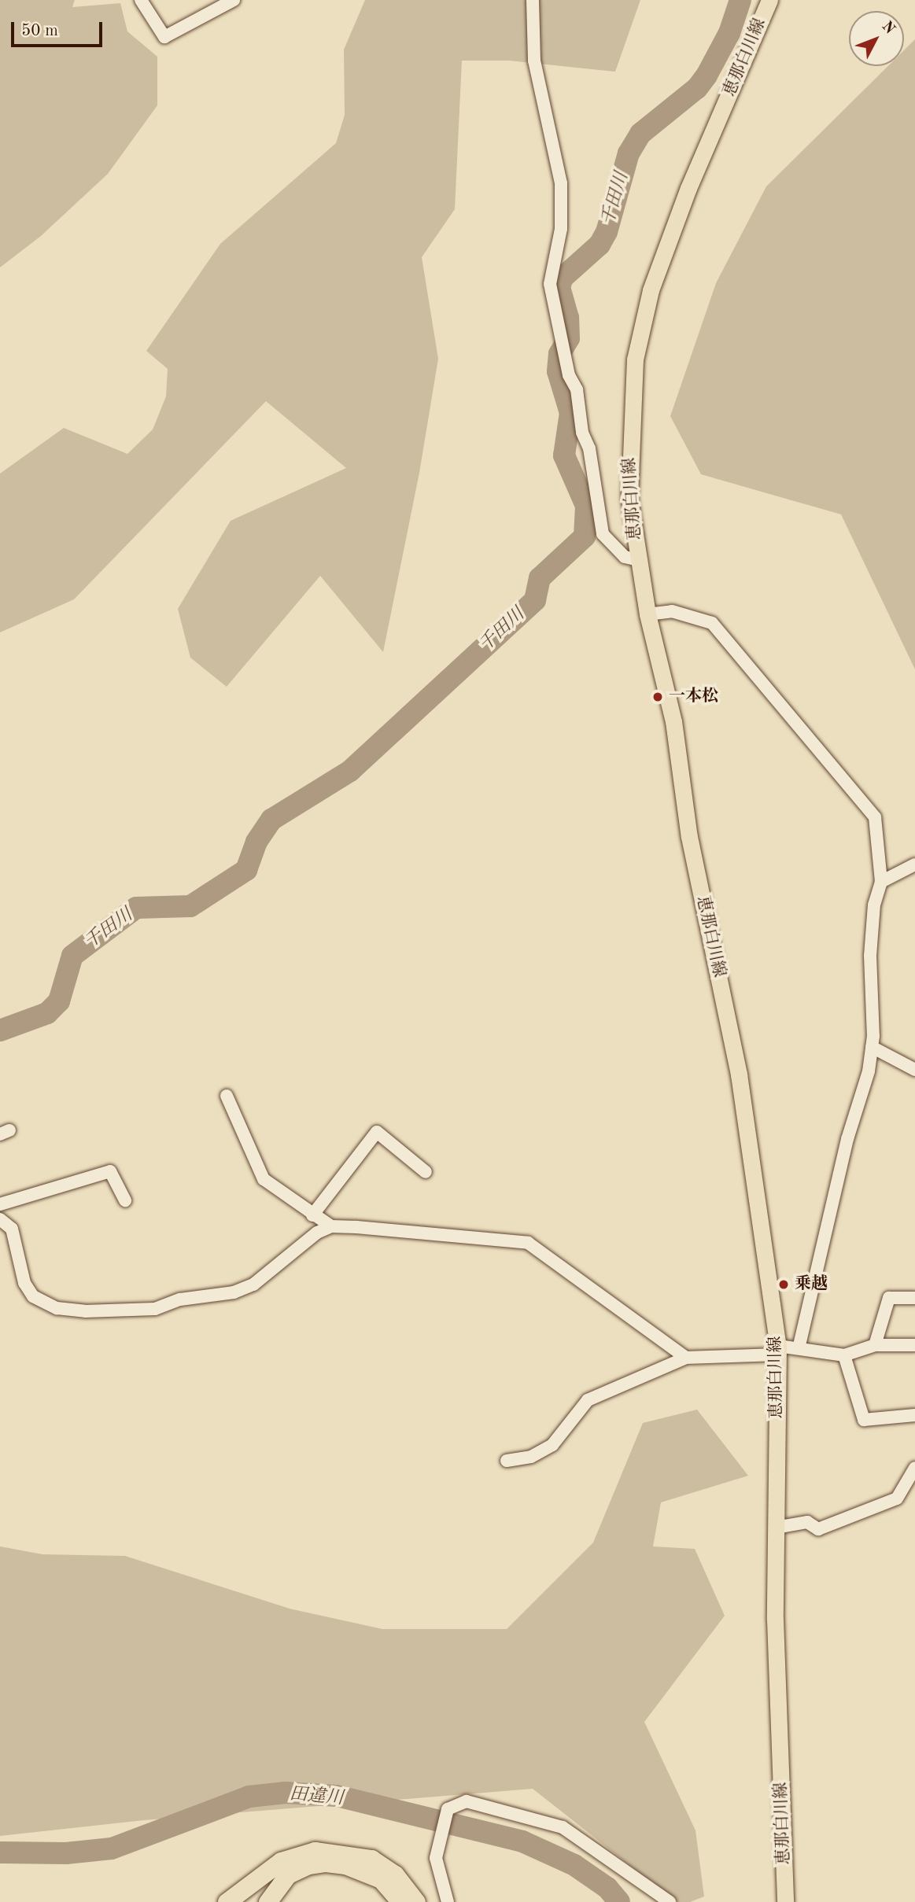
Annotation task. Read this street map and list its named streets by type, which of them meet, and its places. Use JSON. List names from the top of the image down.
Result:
{
  "streets": {
    "main road": ["恵那白川線"]
  },
  "water": ["千田川", "田違川"],
  "places": ["一本松", "乗越"],
  "scale_bar": "50 m",
  "north": "top right"
}
